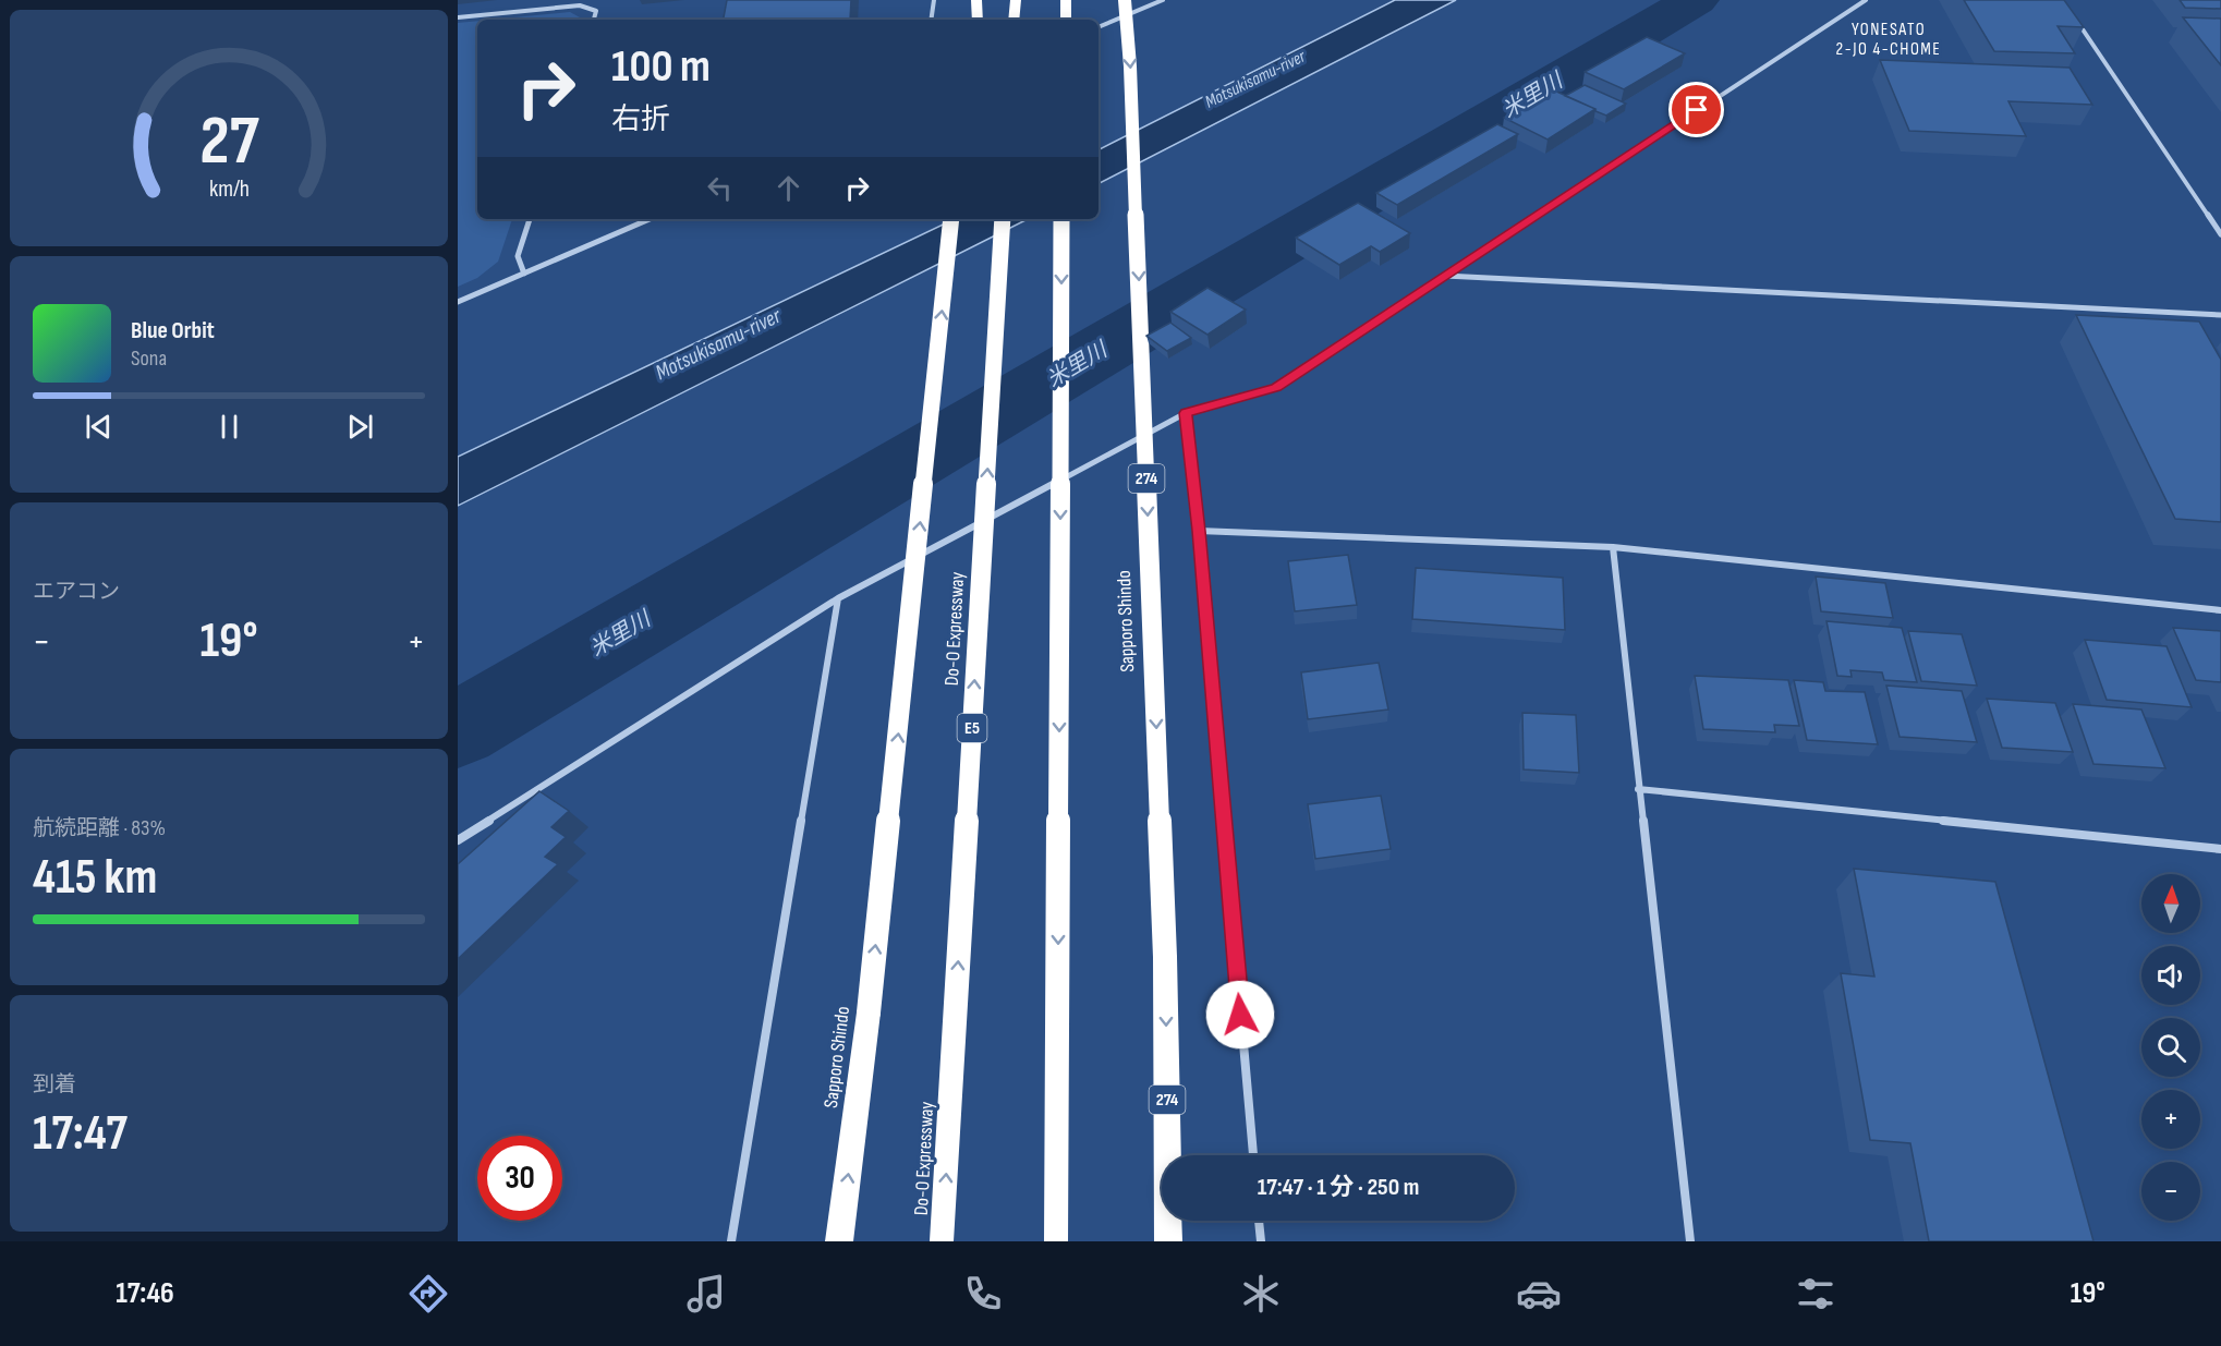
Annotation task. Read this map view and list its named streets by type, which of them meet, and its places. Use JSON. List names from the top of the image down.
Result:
{
  "streets": {
    "highway": [
      "274",
      "Sapporo Shindo",
      "Do-O Expressway",
      "E5"
    ]
  },
  "districts": ["YONESATO 2-JO 4-CHOME"],
  "water": ["Motsukisamu-river", "米里川"],
  "north": "top",
  "page": {
    "turn": ["100 m", "右折"],
    "song": ["Blue Orbit", "Sona"],
    "tile": [
      "エアコン",
      ["航続距離 · 83%", "415 km"],
      ["到着", "17:47"]
    ],
    "heat": ["−", "19°", "+"],
    "map_buttons": ["+", "−"],
    "limit": "30",
    "trip": "17:47 · 1 分 · 250 m",
    "tabs": ["17:46", "19°"],
    "gauge": ["27", "km/h"]
  }
}
